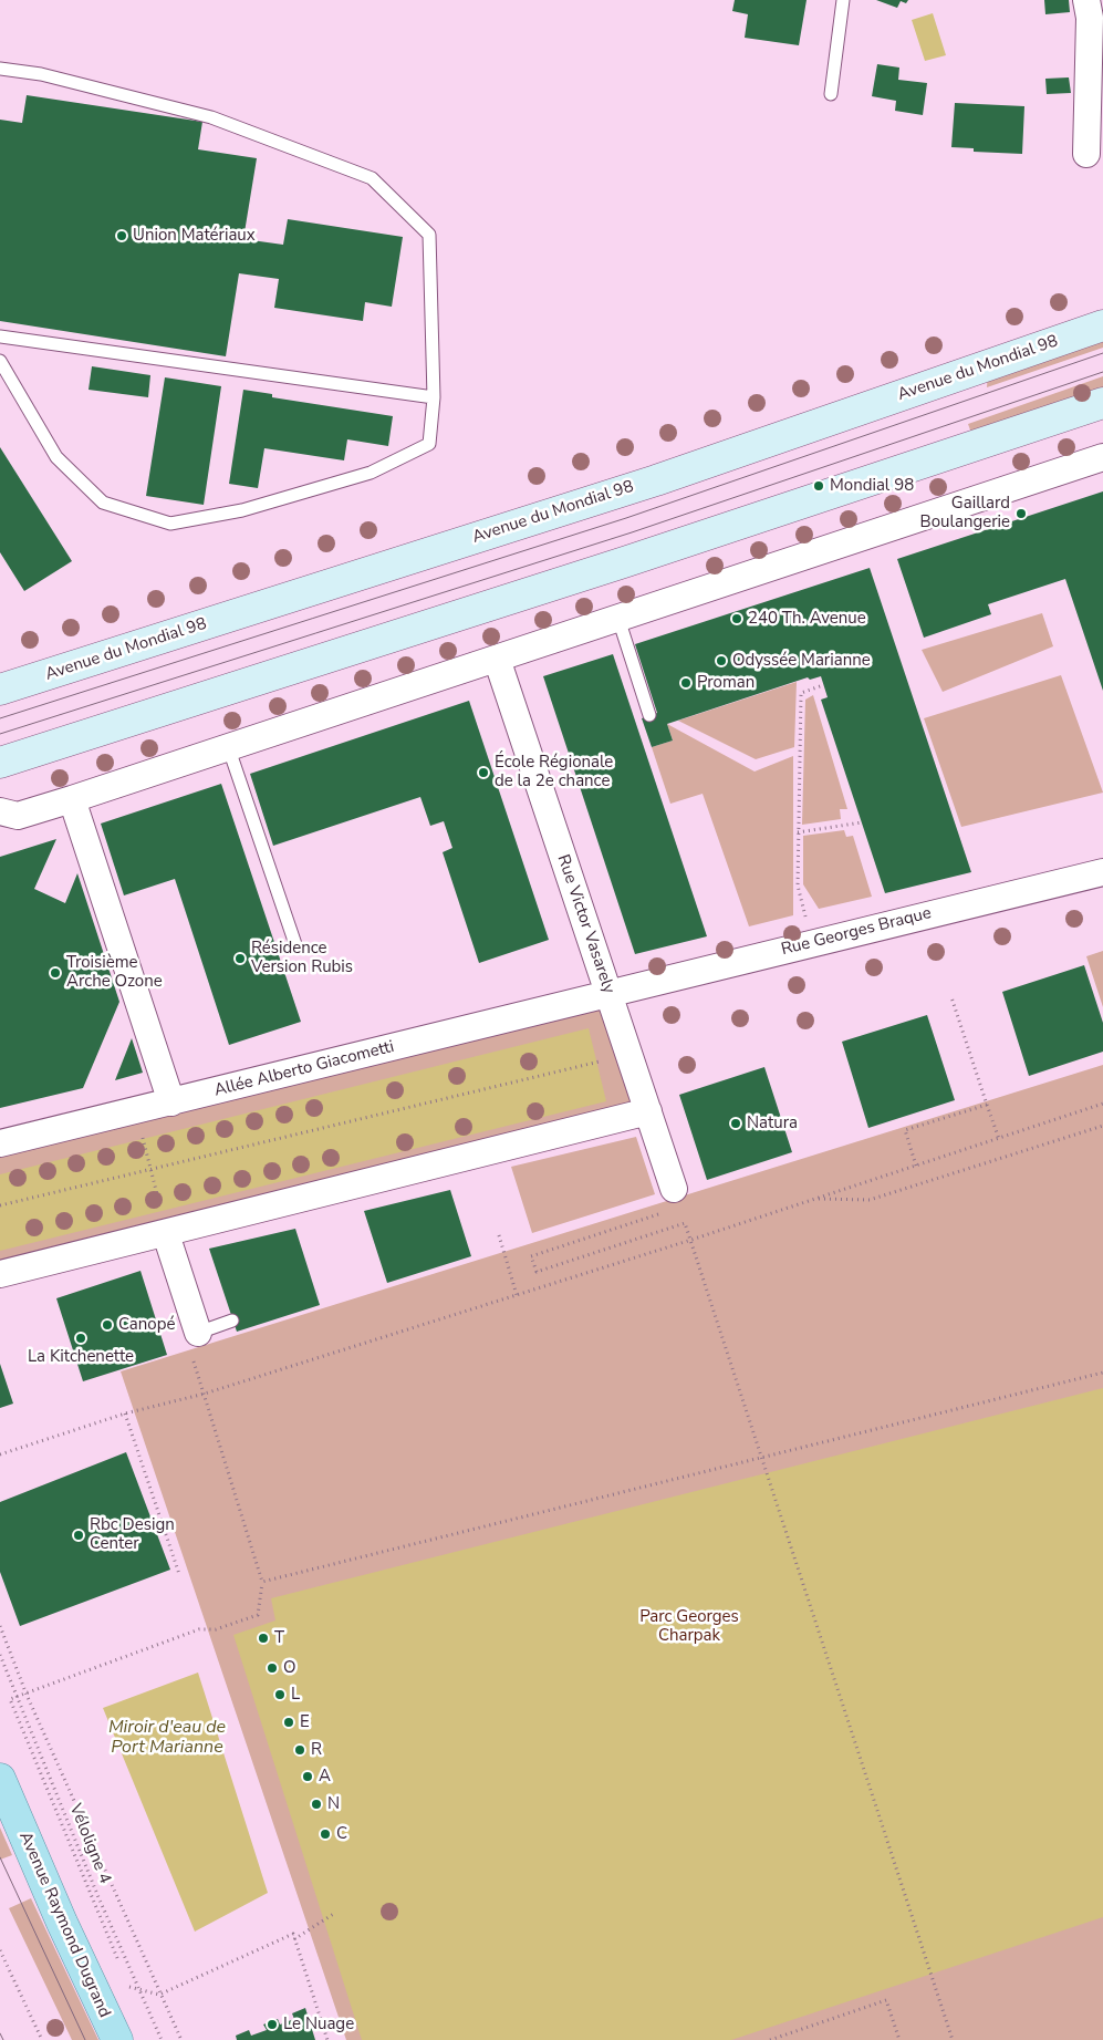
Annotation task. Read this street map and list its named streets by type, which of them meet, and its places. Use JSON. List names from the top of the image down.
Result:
{
  "streets": {
    "main road": ["Avenue du Mondial 98", "Avenue Raymond Dugrand"],
    "street": ["Rue Victor Vasarely", "Rue Georges Braque", "Allée Alberto Giacometti"],
    "path": ["Véloligne 4"]
  },
  "crossings": [
    ["Rue Victor Vasarely", "Rue Georges Braque"],
    ["Rue Victor Vasarely", "Allée Alberto Giacometti"],
    ["Rue Georges Braque", "Allée Alberto Giacometti"]
  ],
  "water": ["Miroir d'eau de Port Marianne"],
  "parks": ["Parc Georges Charpak"],
  "places": [
    "Union Matériaux",
    "Mondial 98",
    "Gaillard Boulangerie",
    "240 Th. Avenue",
    "Odyssée Marianne",
    "Proman",
    "École Régionale de la 2e chance",
    "Résidence Version Rubis",
    "Troisième Arche Ozone",
    "Natura",
    "Canopé",
    "La Kitchenette",
    "Rbc Design Center",
    "T",
    "O",
    "L",
    "E",
    "R",
    "A",
    "N",
    "C",
    "Le Nuage"
  ]
}
